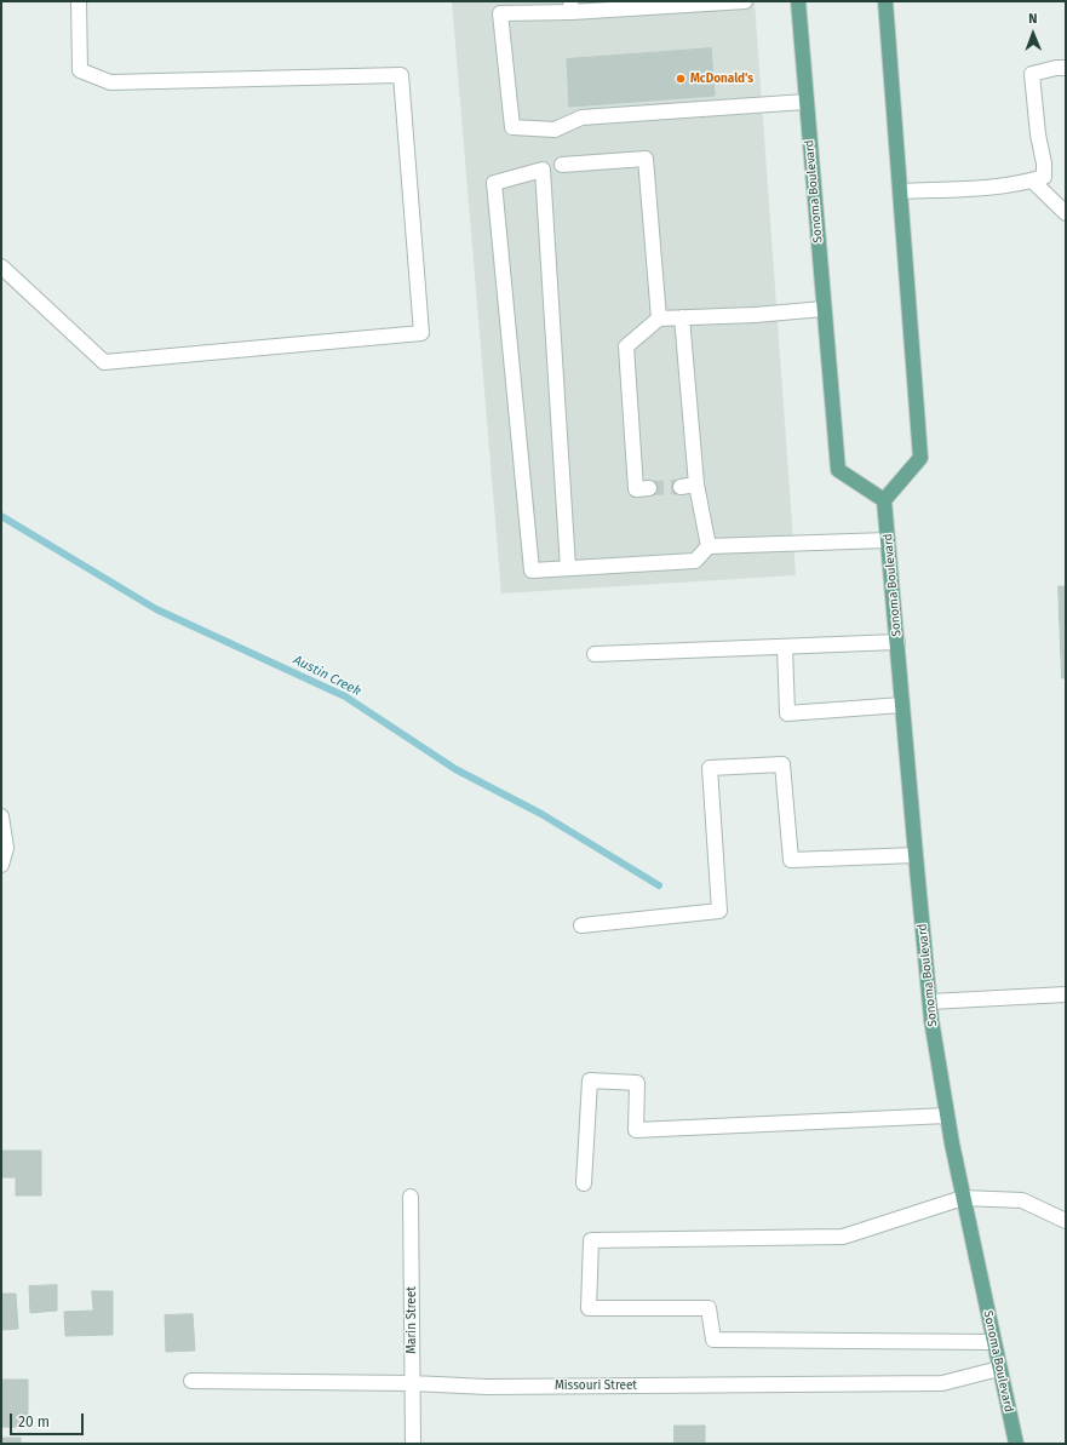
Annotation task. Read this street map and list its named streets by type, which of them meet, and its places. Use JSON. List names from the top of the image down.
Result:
{
  "streets": {
    "main road": ["Sonoma Boulevard"],
    "street": ["Marin Street", "Missouri Street"]
  },
  "crossings": [
    ["Sonoma Boulevard", "Missouri Street"],
    ["Marin Street", "Missouri Street"]
  ],
  "water": ["Austin Creek"],
  "places": ["McDonald's"],
  "scale_bar": "20 m",
  "north": "top"
}
